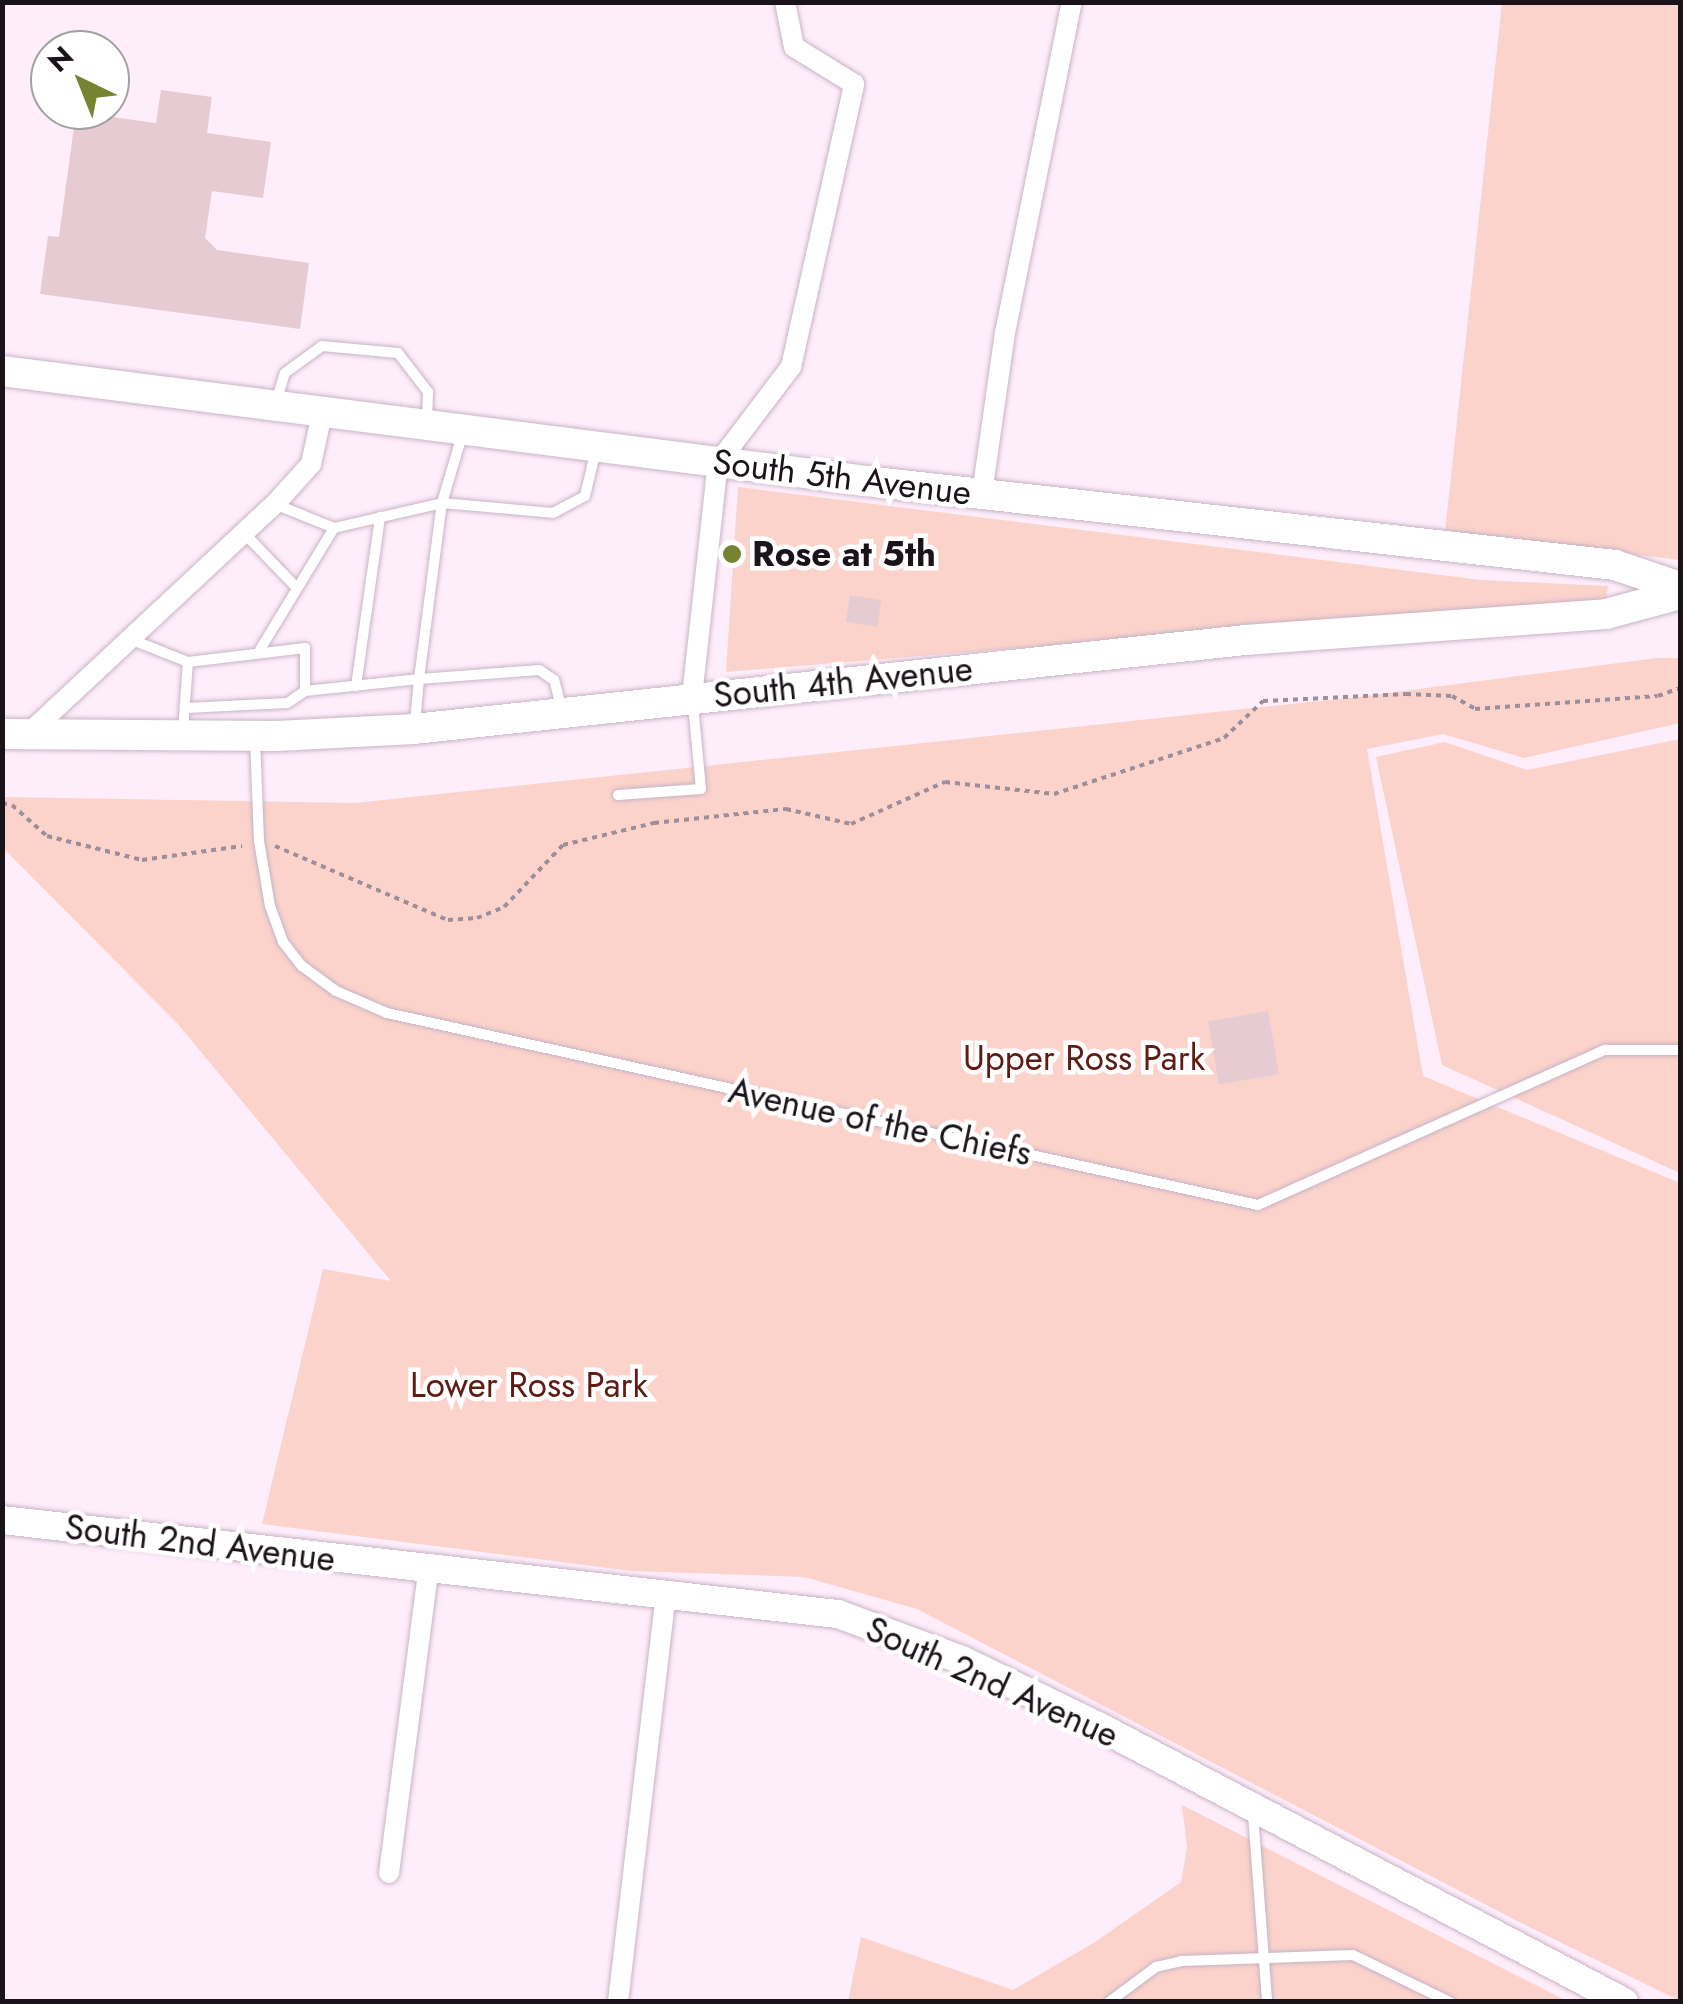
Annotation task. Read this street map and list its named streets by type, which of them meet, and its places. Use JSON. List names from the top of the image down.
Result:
{
  "streets": {
    "main road": ["South 5th Avenue", "South 4th Avenue"],
    "street": ["South 2nd Avenue"],
    "lane": ["Avenue of the Chiefs"]
  },
  "crossings": [
    ["South 5th Avenue", "South 4th Avenue"],
    ["South 4th Avenue", "Avenue of the Chiefs"]
  ],
  "parks": ["Upper Ross Park", "Lower Ross Park"],
  "places": ["Rose at 5th"],
  "north": "top left"
}
